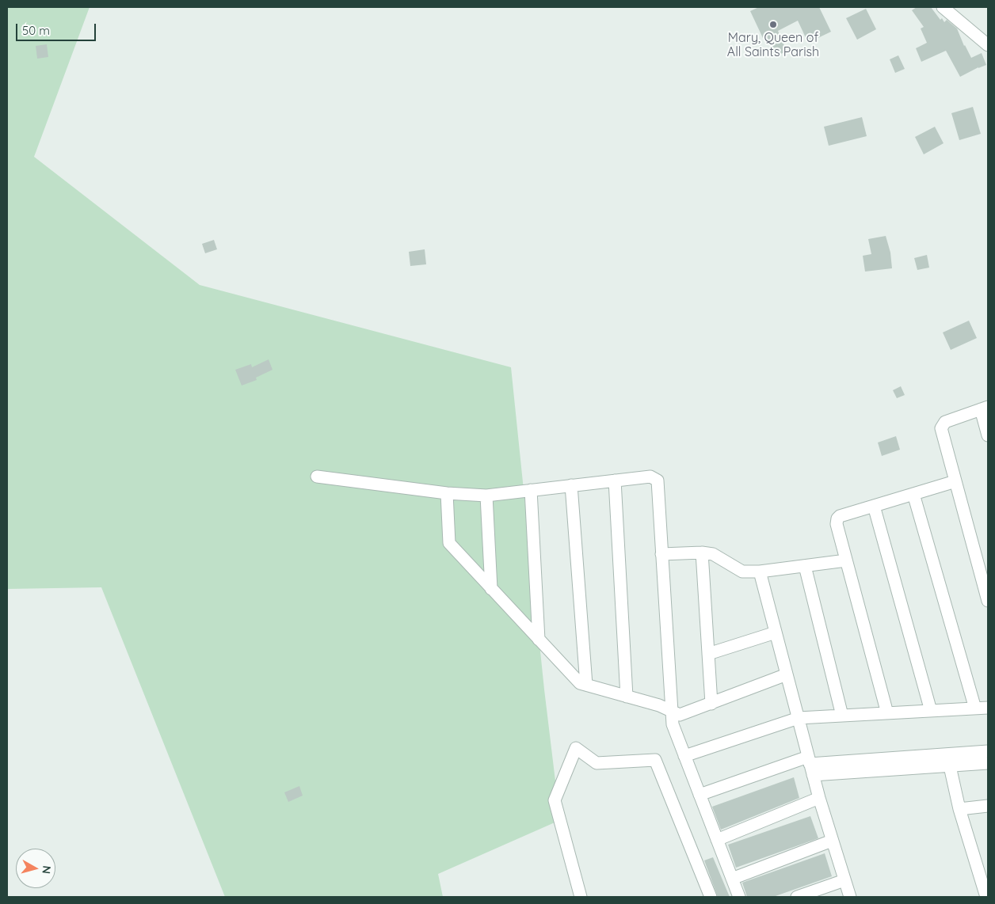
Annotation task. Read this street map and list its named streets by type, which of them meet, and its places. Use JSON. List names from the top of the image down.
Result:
{
  "places": ["Mary, Queen of All Saints Parish"],
  "scale_bar": "50 m",
  "north": "right"
}
